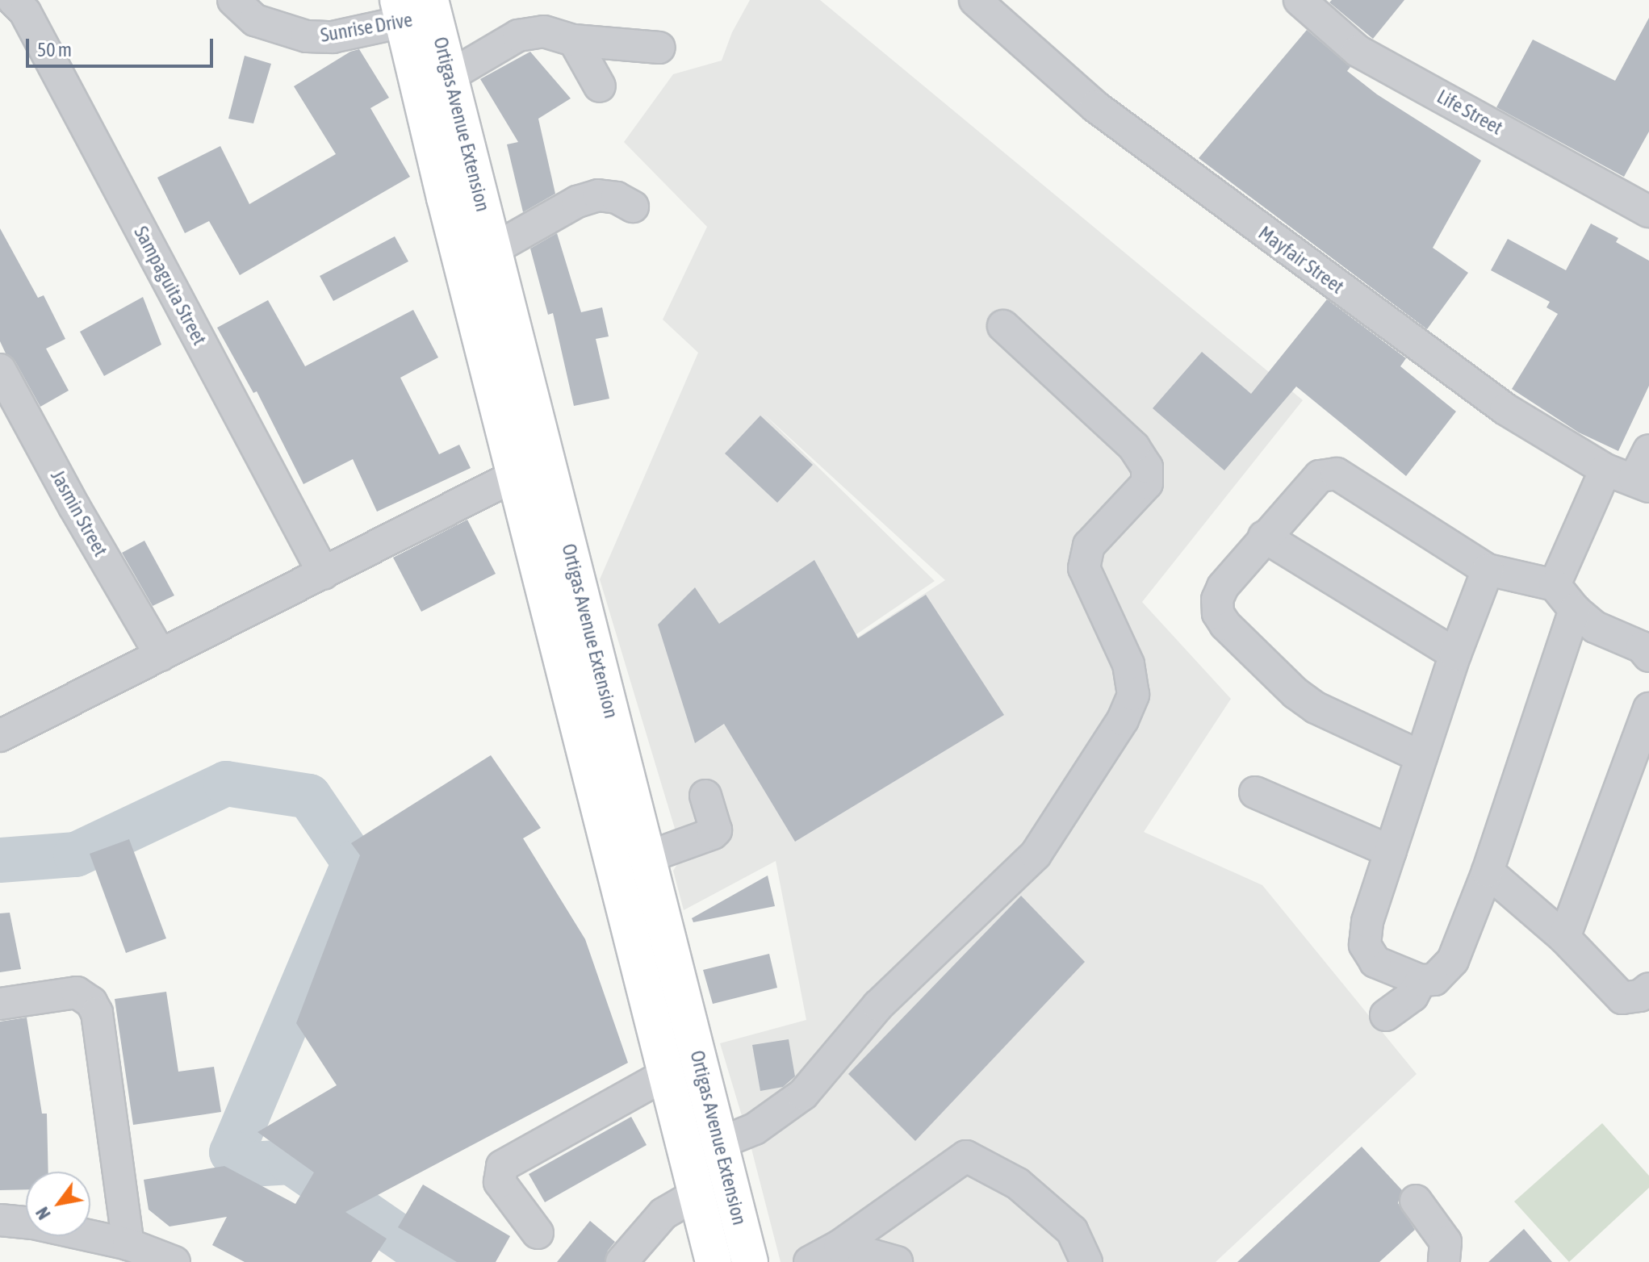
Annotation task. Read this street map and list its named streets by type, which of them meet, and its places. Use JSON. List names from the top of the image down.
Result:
{
  "streets": {
    "main road": ["Ortigas Avenue Extension"],
    "street": [
      "Sunrise Drive",
      "Life Street",
      "Mayfair Street",
      "Sampaguita Street",
      "Jasmin Street"
    ]
  },
  "crossings": [
    ["Sunrise Drive", "Ortigas Avenue Extension"]
  ],
  "scale_bar": "50 m",
  "north": "bottom left"
}
